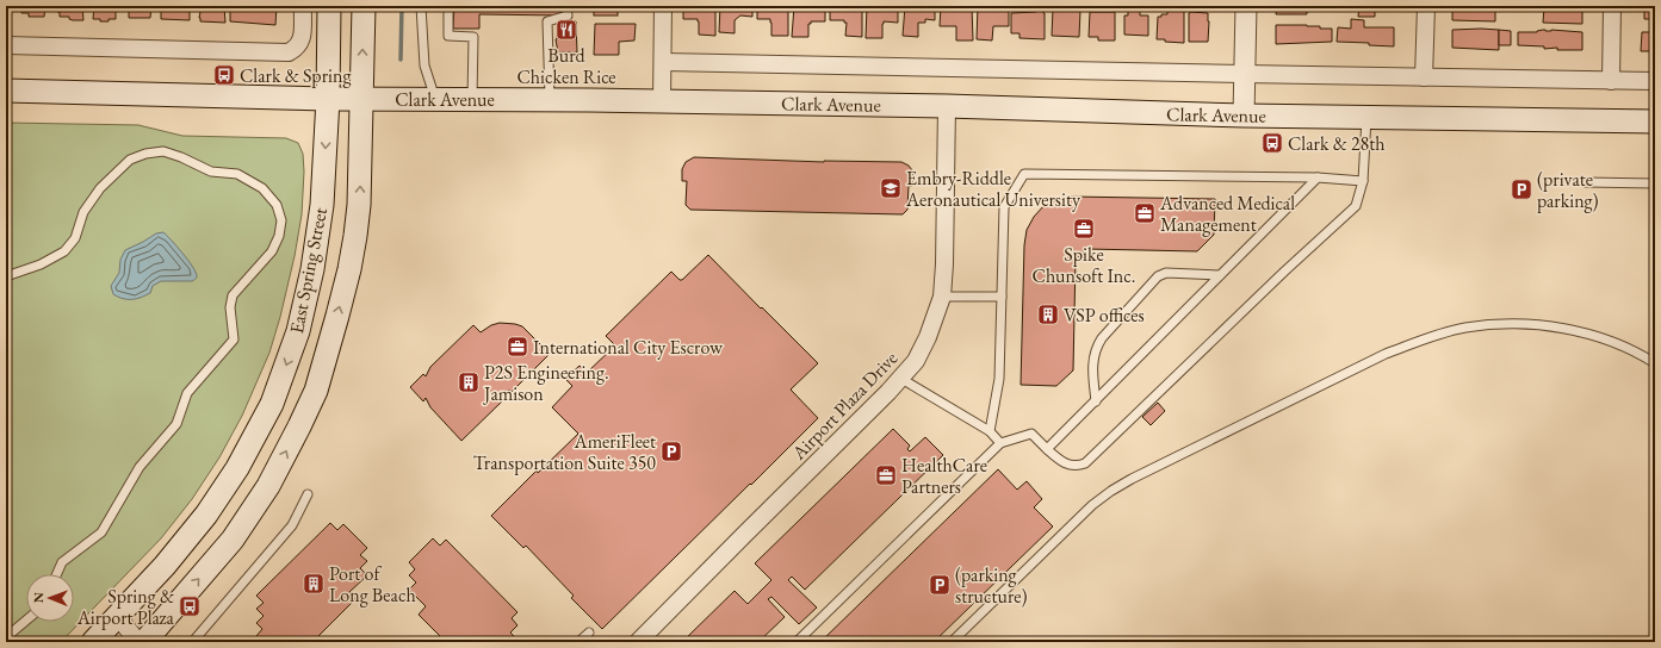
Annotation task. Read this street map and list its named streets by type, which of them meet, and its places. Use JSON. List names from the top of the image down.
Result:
{
  "streets": {
    "main road": ["Clark Avenue", "East Spring Street"],
    "street": ["Airport Plaza Drive"]
  },
  "crossings": [
    ["Clark Avenue", "East Spring Street"],
    ["Clark Avenue", "Airport Plaza Drive"]
  ],
  "places": {
    "restaurant": ["Burd Chicken Rice"],
    "bus stop": ["Clark & Spring", "Clark & 28th", "Spring & Airport Plaza"],
    "school or university": ["Embry-Riddle Aeronautical University"],
    "parking": ["(private parking)", "AmeriFleet Transportation Suite 350", "(parking structure)"],
    "office": [
      "Advanced Medical Management",
      "Spike Chunsoft Inc.",
      "International City Escrow",
      "HealthCare Partners"
    ],
    "building": ["VSP offices", "P2S Engineering. Jamison", "Port of Long Beach"]
  },
  "north": "left"
}
